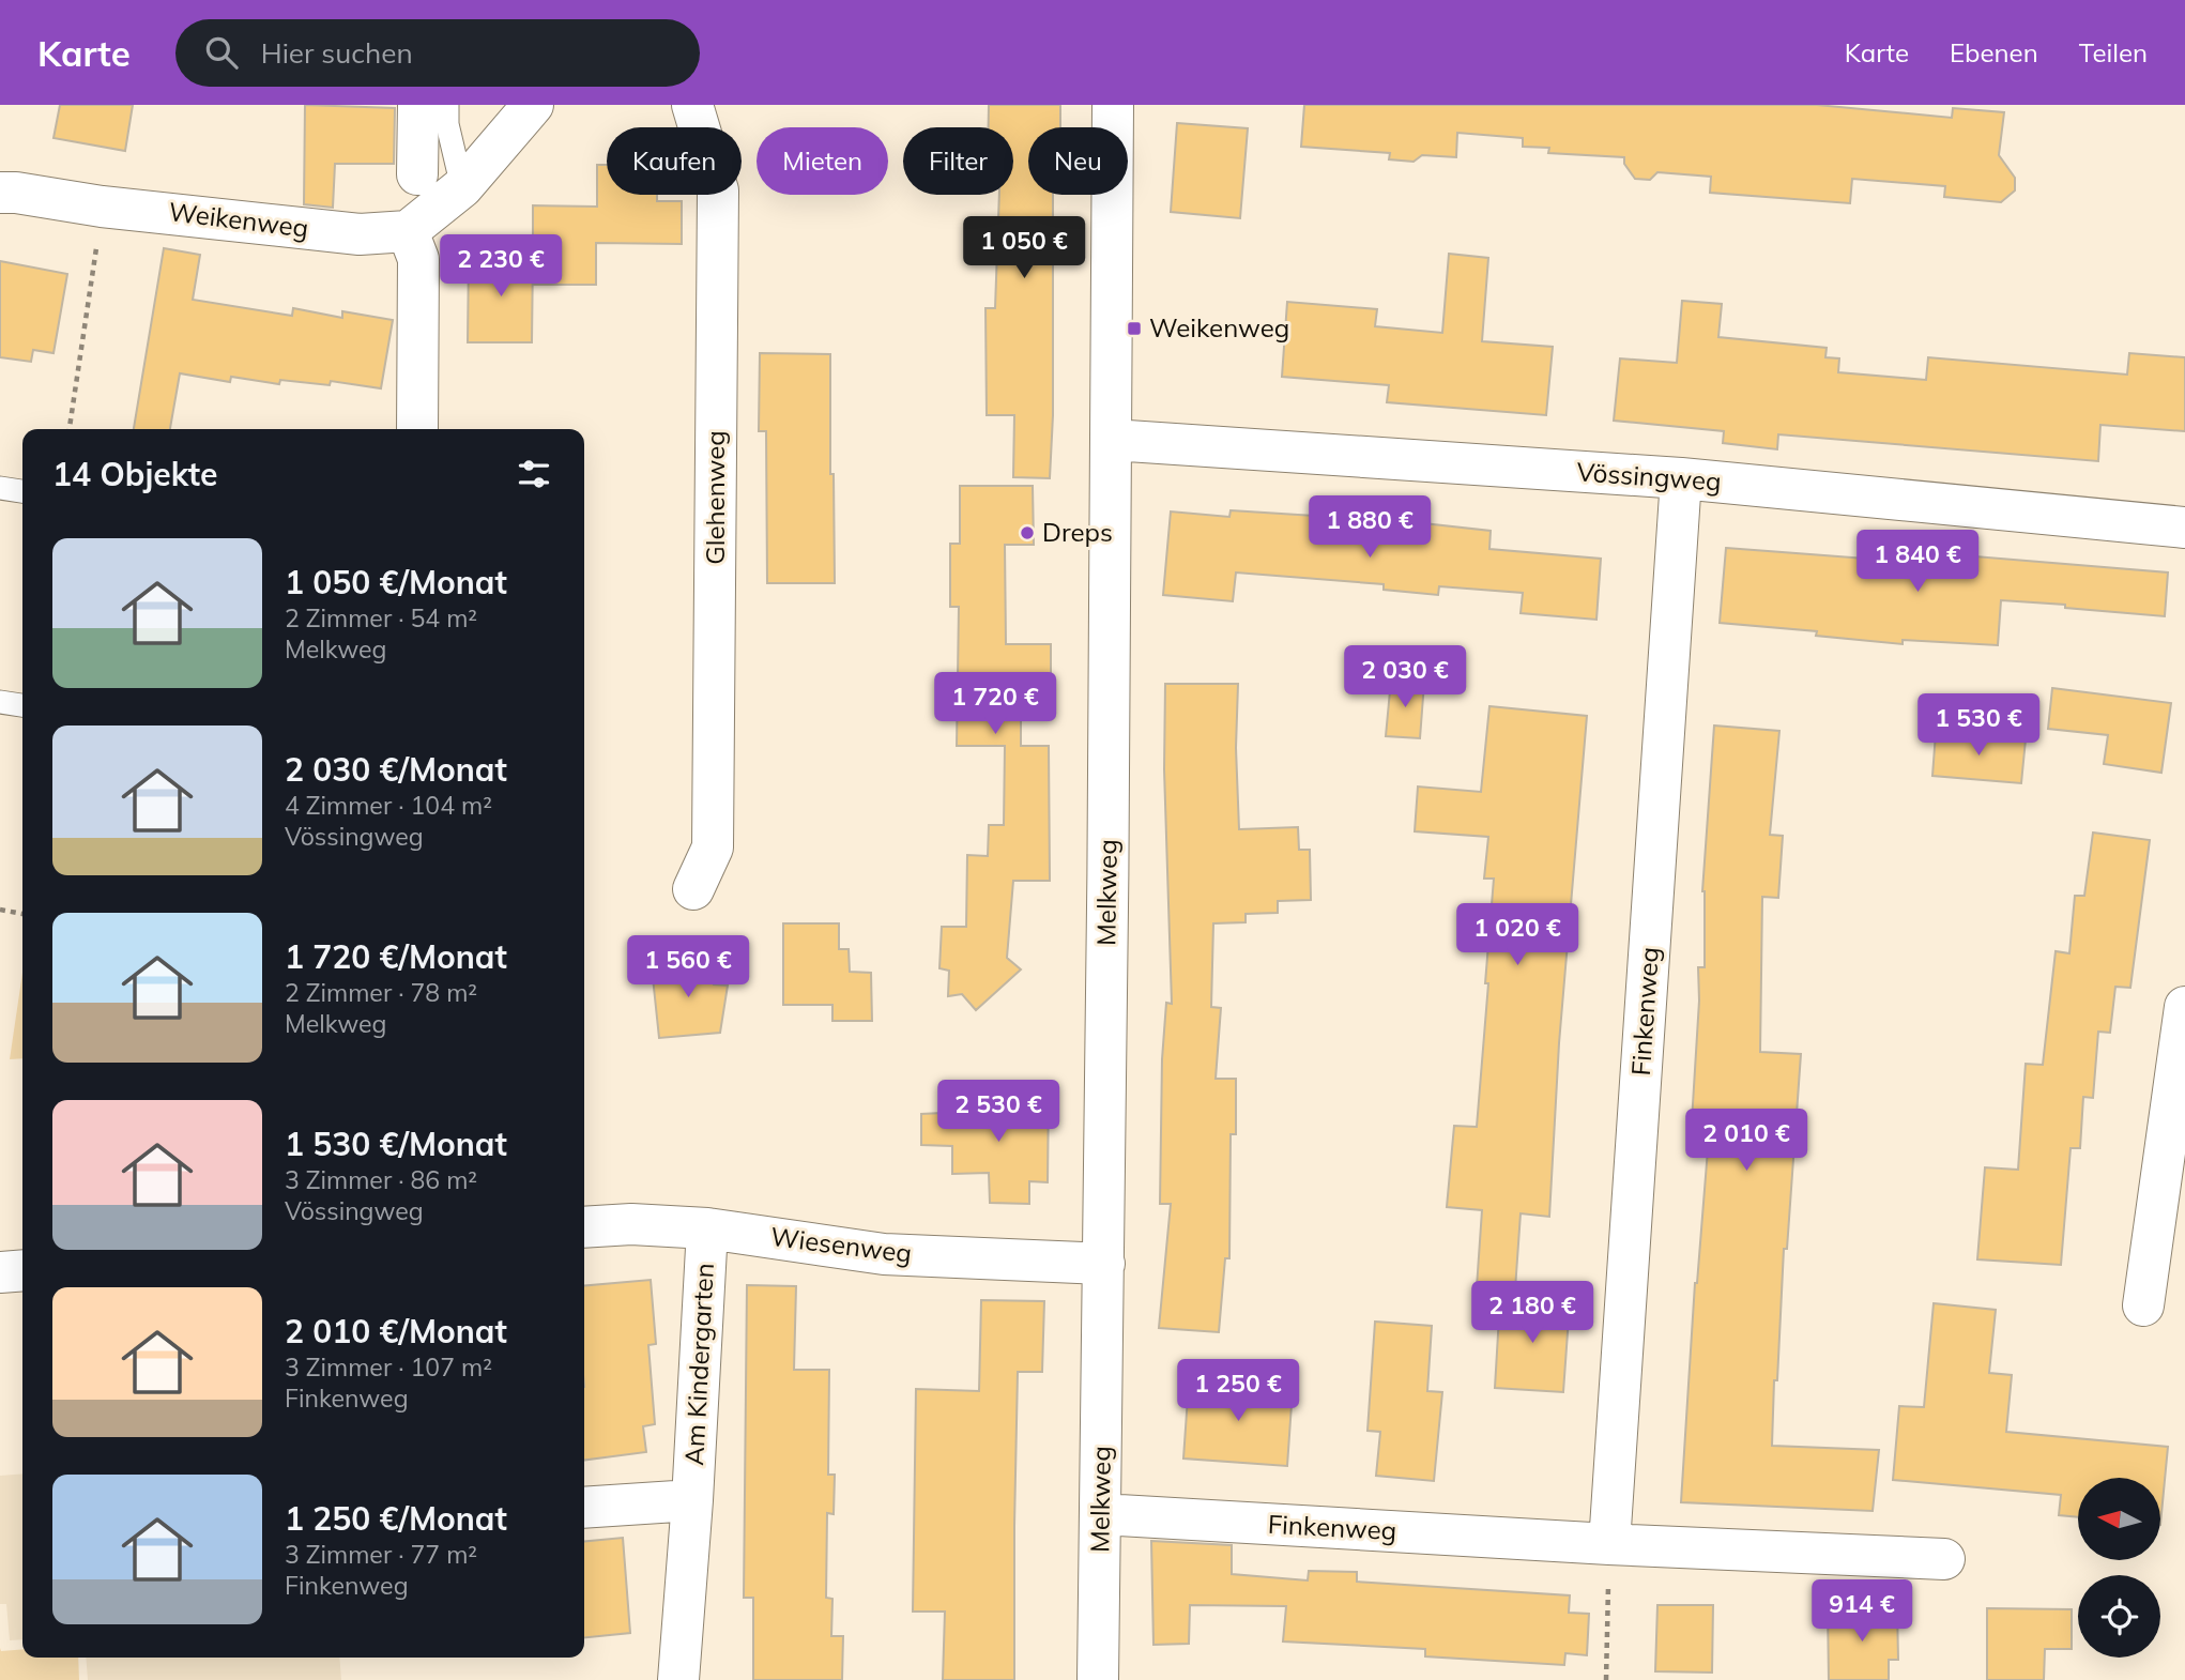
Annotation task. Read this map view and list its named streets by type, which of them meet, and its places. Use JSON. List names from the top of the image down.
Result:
{
  "streets": {
    "street": [
      "Weikenweg",
      "Vössingweg",
      "Glehenweg",
      "Melkweg",
      "Finkenweg",
      "Wiesenweg",
      "Am Kindergarten"
    ]
  },
  "crossings": [
    ["Vössingweg", "Melkweg"],
    ["Vössingweg", "Finkenweg"],
    ["Melkweg", "Finkenweg"],
    ["Melkweg", "Wiesenweg"],
    ["Wiesenweg", "Am Kindergarten"]
  ],
  "places": {
    "transit": ["Weikenweg"],
    "other": ["Dreps"]
  },
  "north": "left",
  "page": {
    "header": "Karte",
    "search": "Hier suchen",
    "nav": ["Karte", "Ebenen", "Teilen"],
    "chip": [
      "Kaufen",
      "Mieten",
      "Filter",
      "Neu"
    ],
    "price": [
      "1 050 €",
      "2 230 €",
      "1 880 €",
      "1 840 €",
      "2 030 €",
      "1 720 €",
      "1 530 €",
      "1 020 €",
      "1 560 €",
      "2 530 €",
      "2 010 €",
      "2 180 €",
      "1 250 €",
      "914 €"
    ],
    "heading": "14 Objekte",
    "list": [
      {
        "name": "1 050 €/Monat",
        "note": "2 Zimmer · 54 m² · Melkweg"
      },
      {
        "name": "2 030 €/Monat",
        "note": "4 Zimmer · 104 m² · Vössingweg"
      },
      {
        "name": "1 720 €/Monat",
        "note": "2 Zimmer · 78 m² · Melkweg"
      },
      {
        "name": "1 530 €/Monat",
        "note": "3 Zimmer · 86 m² · Vössingweg"
      },
      {
        "name": "2 010 €/Monat",
        "note": "3 Zimmer · 107 m² · Finkenweg"
      },
      {
        "name": "1 250 €/Monat",
        "note": "3 Zimmer · 77 m² · Finkenweg"
      }
    ]
  }
}
